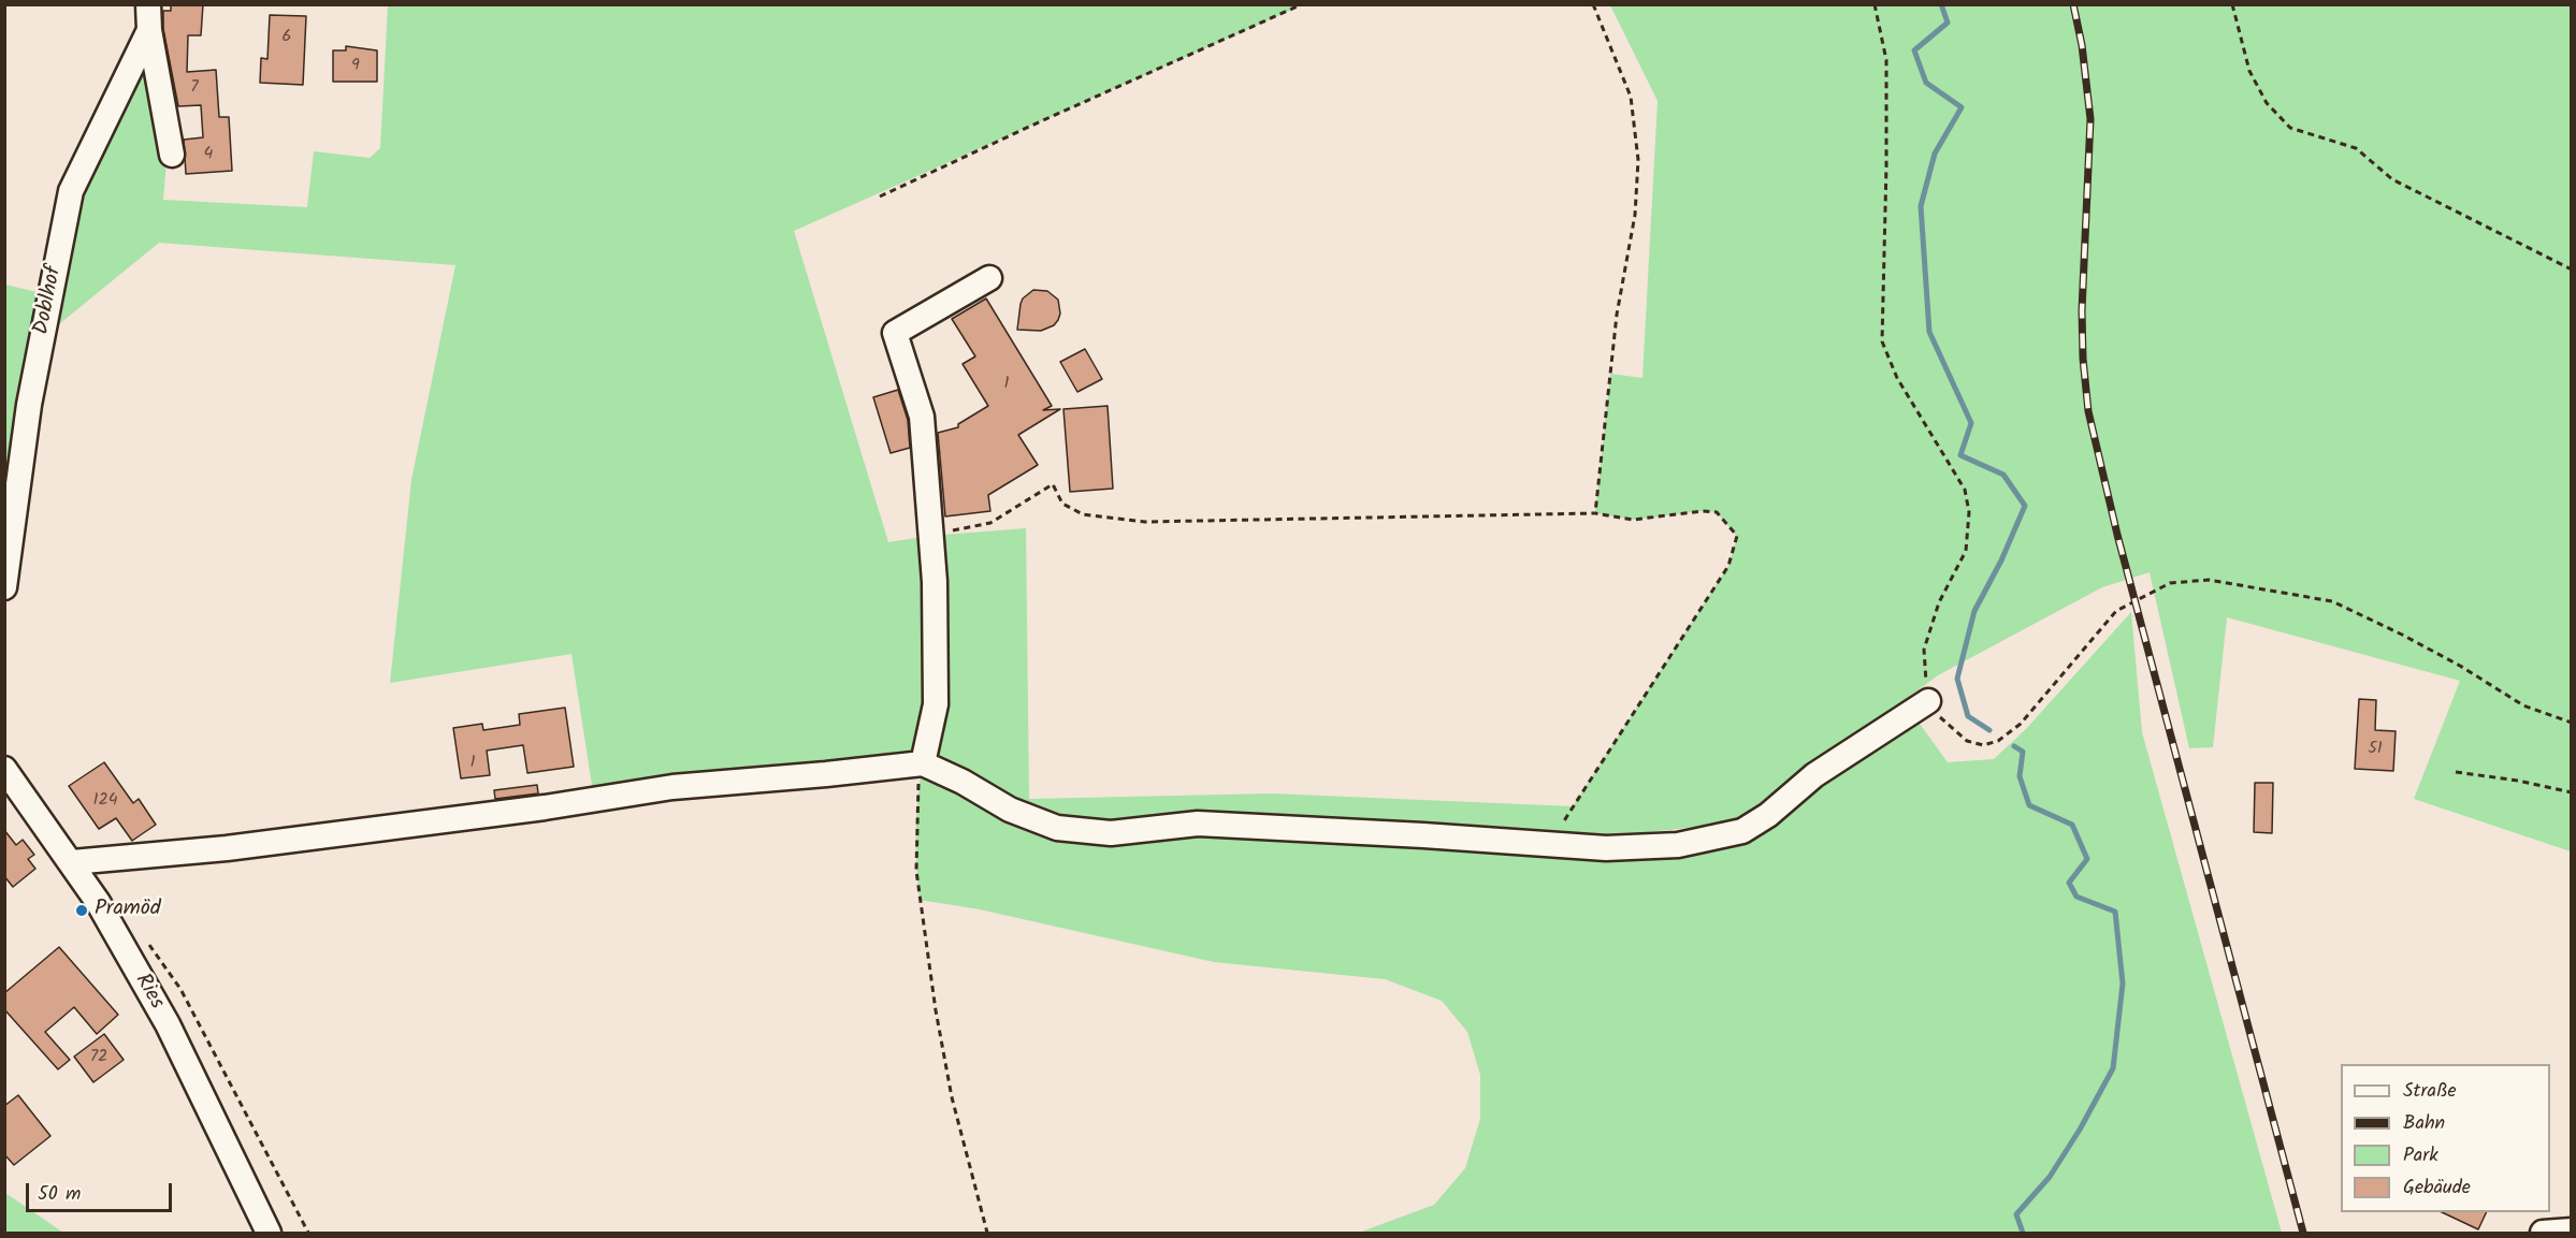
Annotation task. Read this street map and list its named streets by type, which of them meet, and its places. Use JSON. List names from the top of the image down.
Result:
{
  "streets": {
    "street": ["Doblhof", "Ries"]
  },
  "places": ["Pramöd"],
  "house_numbers": [
    "6",
    "9",
    "7",
    "4",
    "1",
    "51",
    "1",
    "124",
    "72"
  ],
  "legend": [
    "Straße",
    "Bahn",
    "Park",
    "Gebäude"
  ],
  "scale_bar": "50 m"
}
